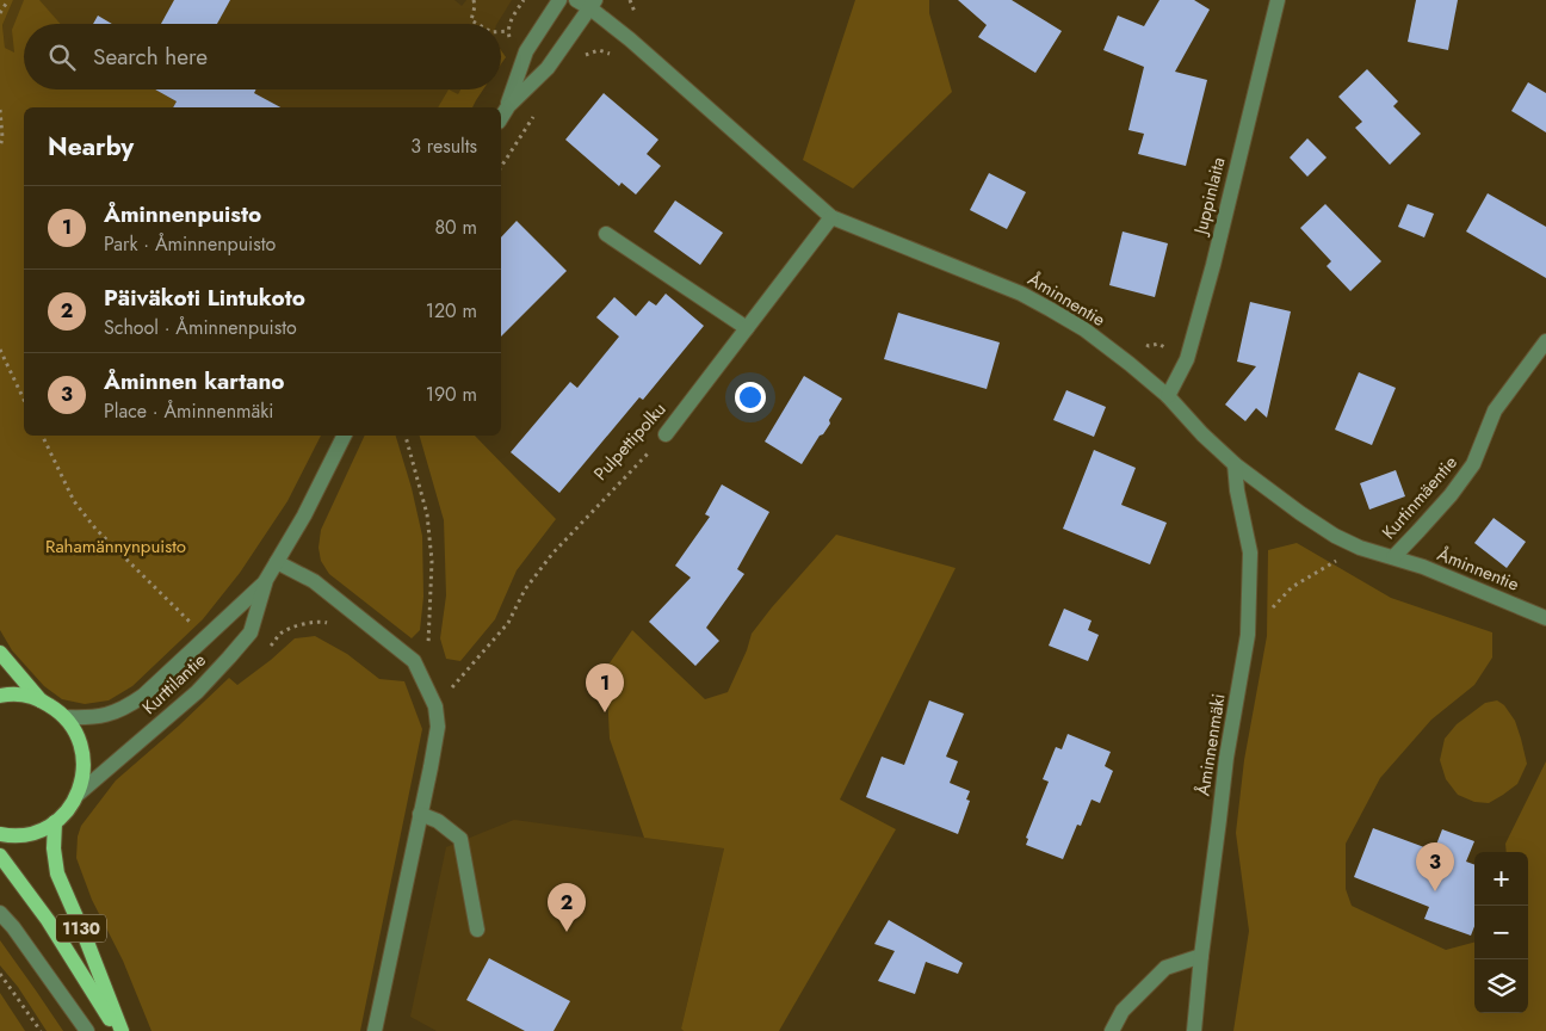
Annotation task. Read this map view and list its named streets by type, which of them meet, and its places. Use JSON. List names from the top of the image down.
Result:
{
  "streets": {
    "main road": ["1130"],
    "street": [
      "Juppinlaita",
      "Åminnentie",
      "Pulpettipolku",
      "Kurtinmäentie",
      "Kurttilantie",
      "Åminnenmäki"
    ]
  },
  "crossings": [
    ["Juppinlaita", "Åminnentie"],
    ["Åminnentie", "Pulpettipolku"],
    ["Åminnentie", "Kurtinmäentie"],
    ["Åminnentie", "Åminnenmäki"]
  ],
  "parks": ["Rahamännynpuisto"],
  "page": {
    "search": "Search here",
    "heading": ["Nearby", "3 results"],
    "list": [
      {
        "mark": "1",
        "name": "Åminnenpuisto",
        "note": "Park · Åminnenpuisto",
        "value": "80 m"
      },
      {
        "mark": "2",
        "name": "Päiväkoti Lintukoto",
        "note": "School · Åminnenpuisto",
        "value": "120 m"
      },
      {
        "mark": "3",
        "name": "Åminnen kartano",
        "note": "Place · Åminnenmäki",
        "value": "190 m"
      }
    ],
    "pins": ["1", "3", "2"],
    "map_buttons": ["+", "−"]
  }
}
